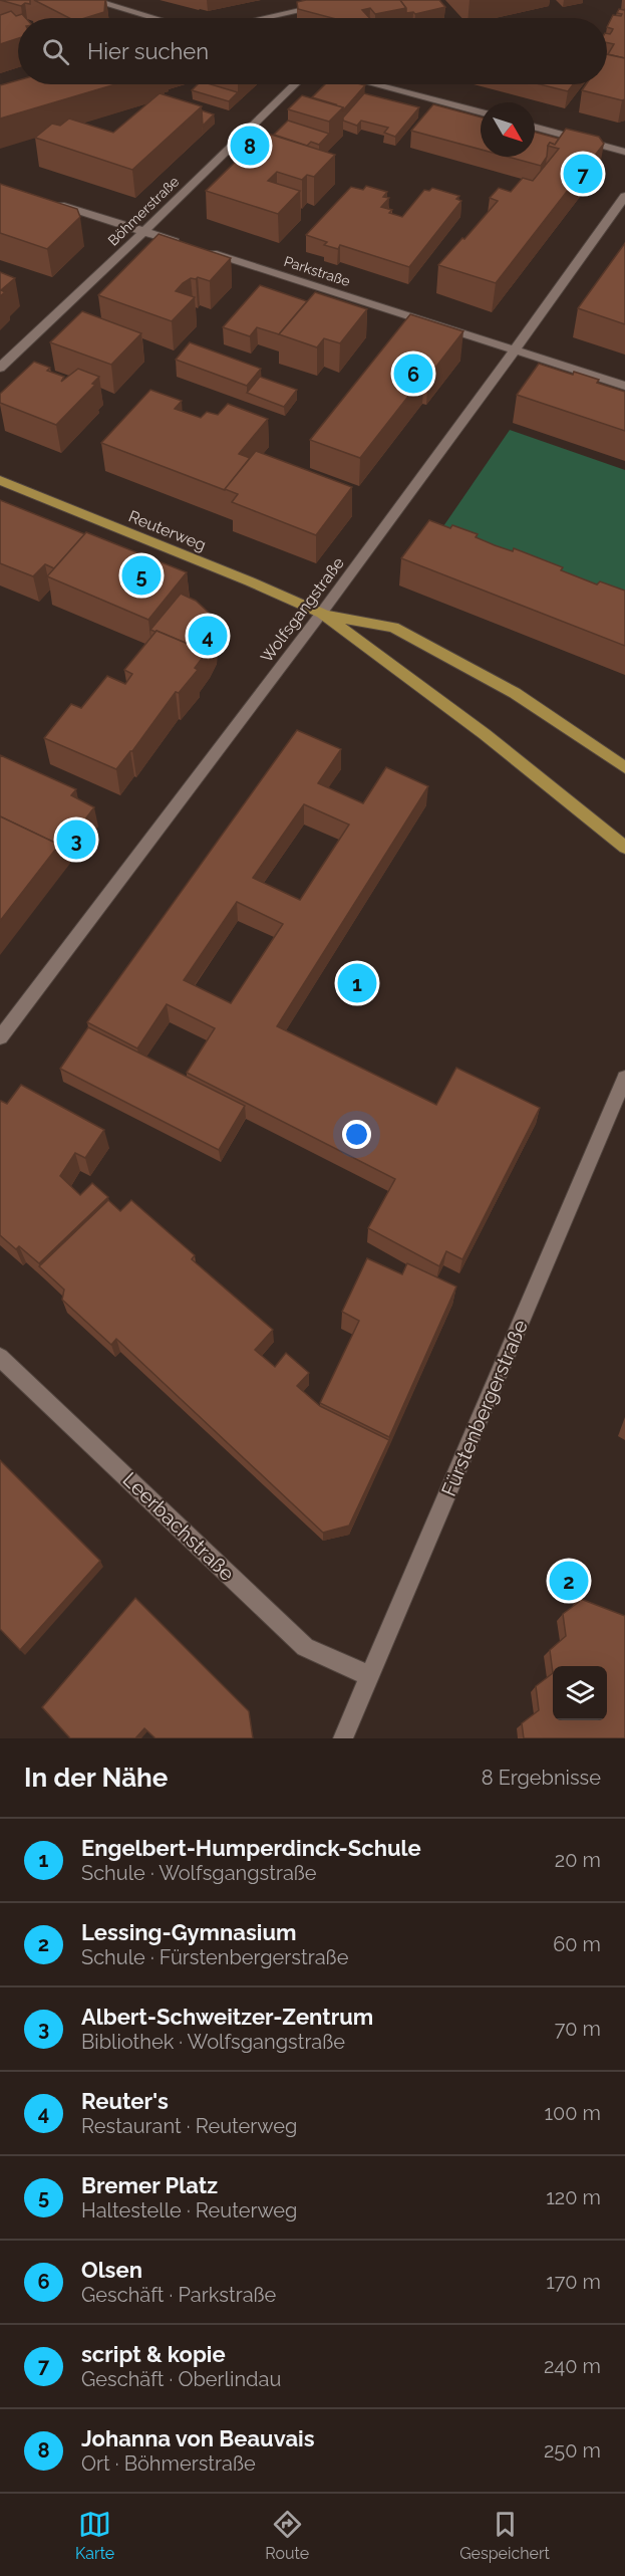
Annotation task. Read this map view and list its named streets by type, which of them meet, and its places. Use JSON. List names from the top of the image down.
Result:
{
  "streets": {
    "main road": ["Reuterweg"],
    "street": [
      "Böhmerstraße",
      "Parkstraße",
      "Wolfsgangstraße",
      "Fürstenbergerstraße",
      "Leerbachstraße"
    ]
  },
  "crossings": [
    ["Böhmerstraße", "Parkstraße"],
    ["Parkstraße", "Wolfsgangstraße"],
    ["Reuterweg", "Wolfsgangstraße"],
    ["Fürstenbergerstraße", "Leerbachstraße"]
  ],
  "north": "bottom right",
  "page": {
    "search": "Hier suchen",
    "pins": [
      "8",
      "7",
      "6",
      "5",
      "4",
      "3",
      "1",
      "2"
    ],
    "heading": ["In der Nähe", "8 Ergebnisse"],
    "list": [
      {
        "mark": "1",
        "name": "Engelbert-Humperdinck-Schule",
        "note": "Schule · Wolfsgangstraße",
        "value": "20 m"
      },
      {
        "mark": "2",
        "name": "Lessing-Gymnasium",
        "note": "Schule · Fürstenbergerstraße",
        "value": "60 m"
      },
      {
        "mark": "3",
        "name": "Albert-Schweitzer-Zentrum",
        "note": "Bibliothek · Wolfsgangstraße",
        "value": "70 m"
      },
      {
        "mark": "4",
        "name": "Reuter's",
        "note": "Restaurant · Reuterweg",
        "value": "100 m"
      },
      {
        "mark": "5",
        "name": "Bremer Platz",
        "note": "Haltestelle · Reuterweg",
        "value": "120 m"
      },
      {
        "mark": "6",
        "name": "Olsen",
        "note": "Geschäft · Parkstraße",
        "value": "170 m"
      },
      {
        "mark": "7",
        "name": "script & kopie",
        "note": "Geschäft · Oberlindau",
        "value": "240 m"
      },
      {
        "mark": "8",
        "name": "Johanna von Beauvais",
        "note": "Ort · Böhmerstraße",
        "value": "250 m"
      }
    ],
    "nav": ["Karte", "Route", "Gespeichert"]
  }
}
